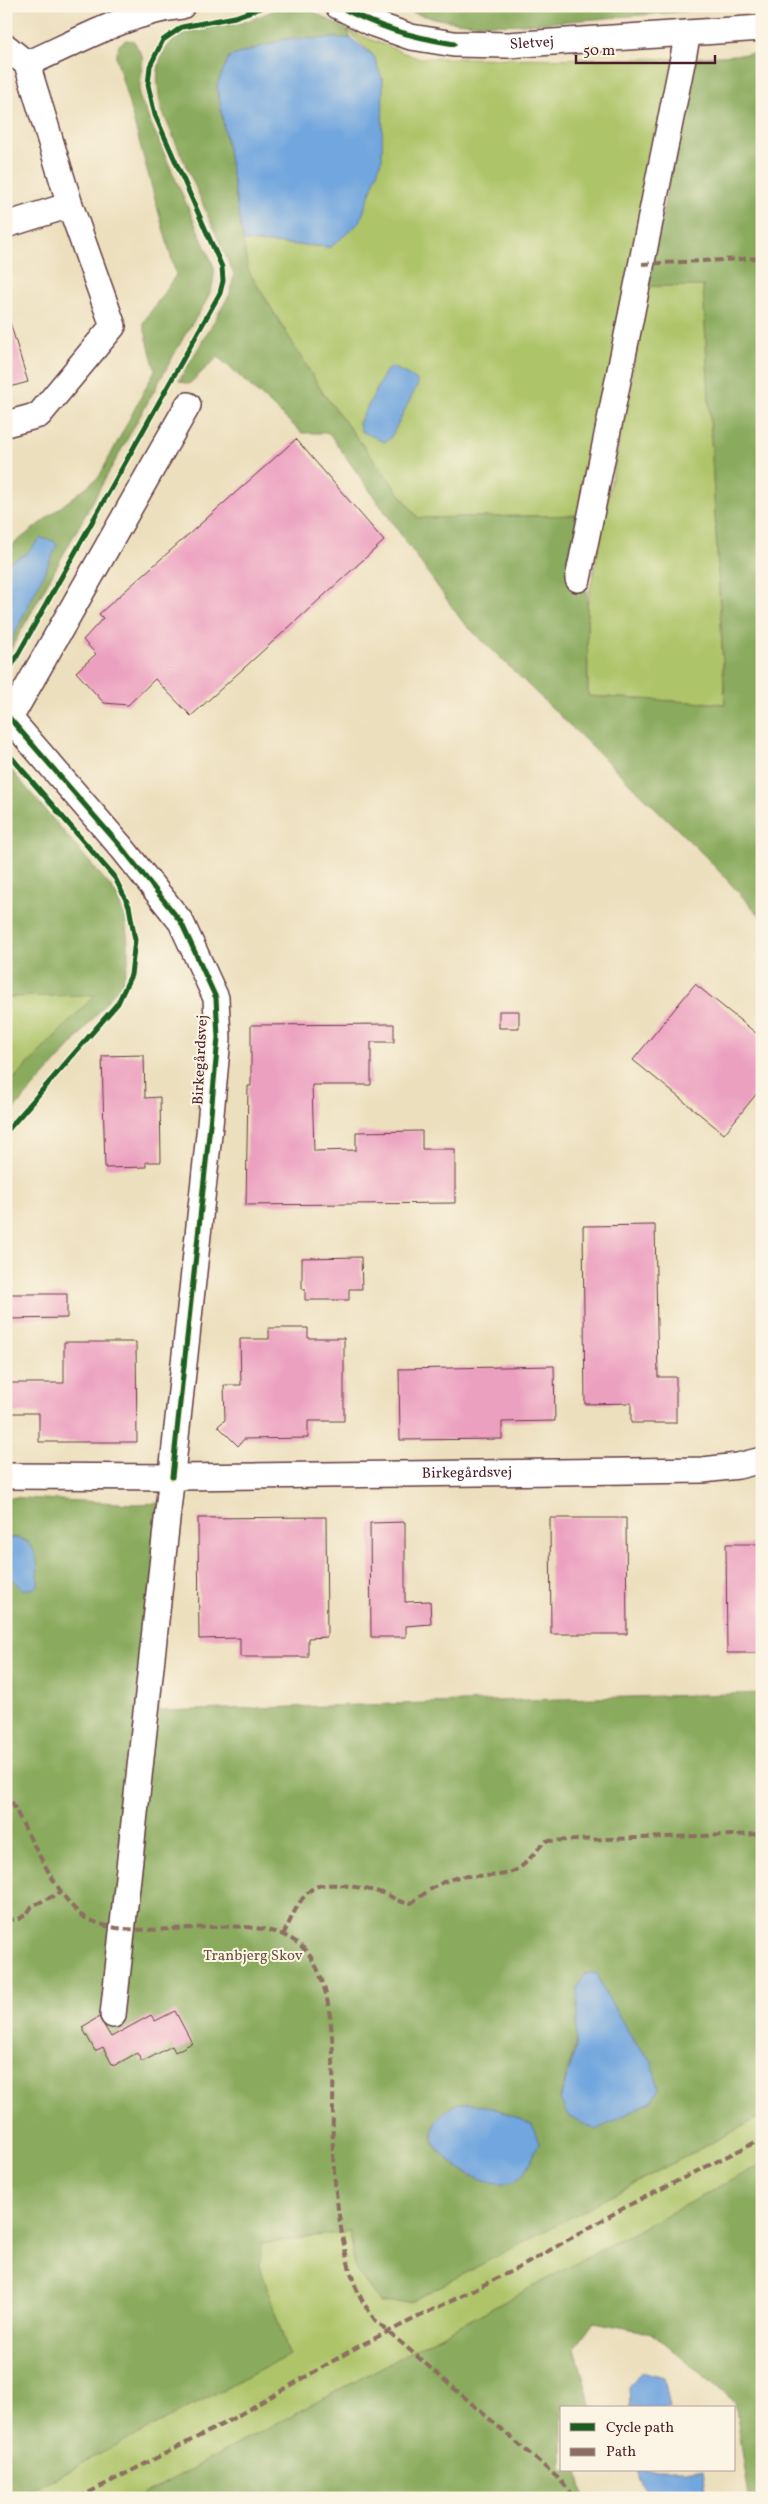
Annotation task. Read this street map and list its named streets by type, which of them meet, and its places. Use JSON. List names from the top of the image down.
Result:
{
  "streets": {
    "street": ["Sletvej", "Birkegårdsvej"]
  },
  "parks": ["Tranbjerg Skov"],
  "legend": ["Cycle path", "Path"],
  "scale_bar": "50 m"
}
